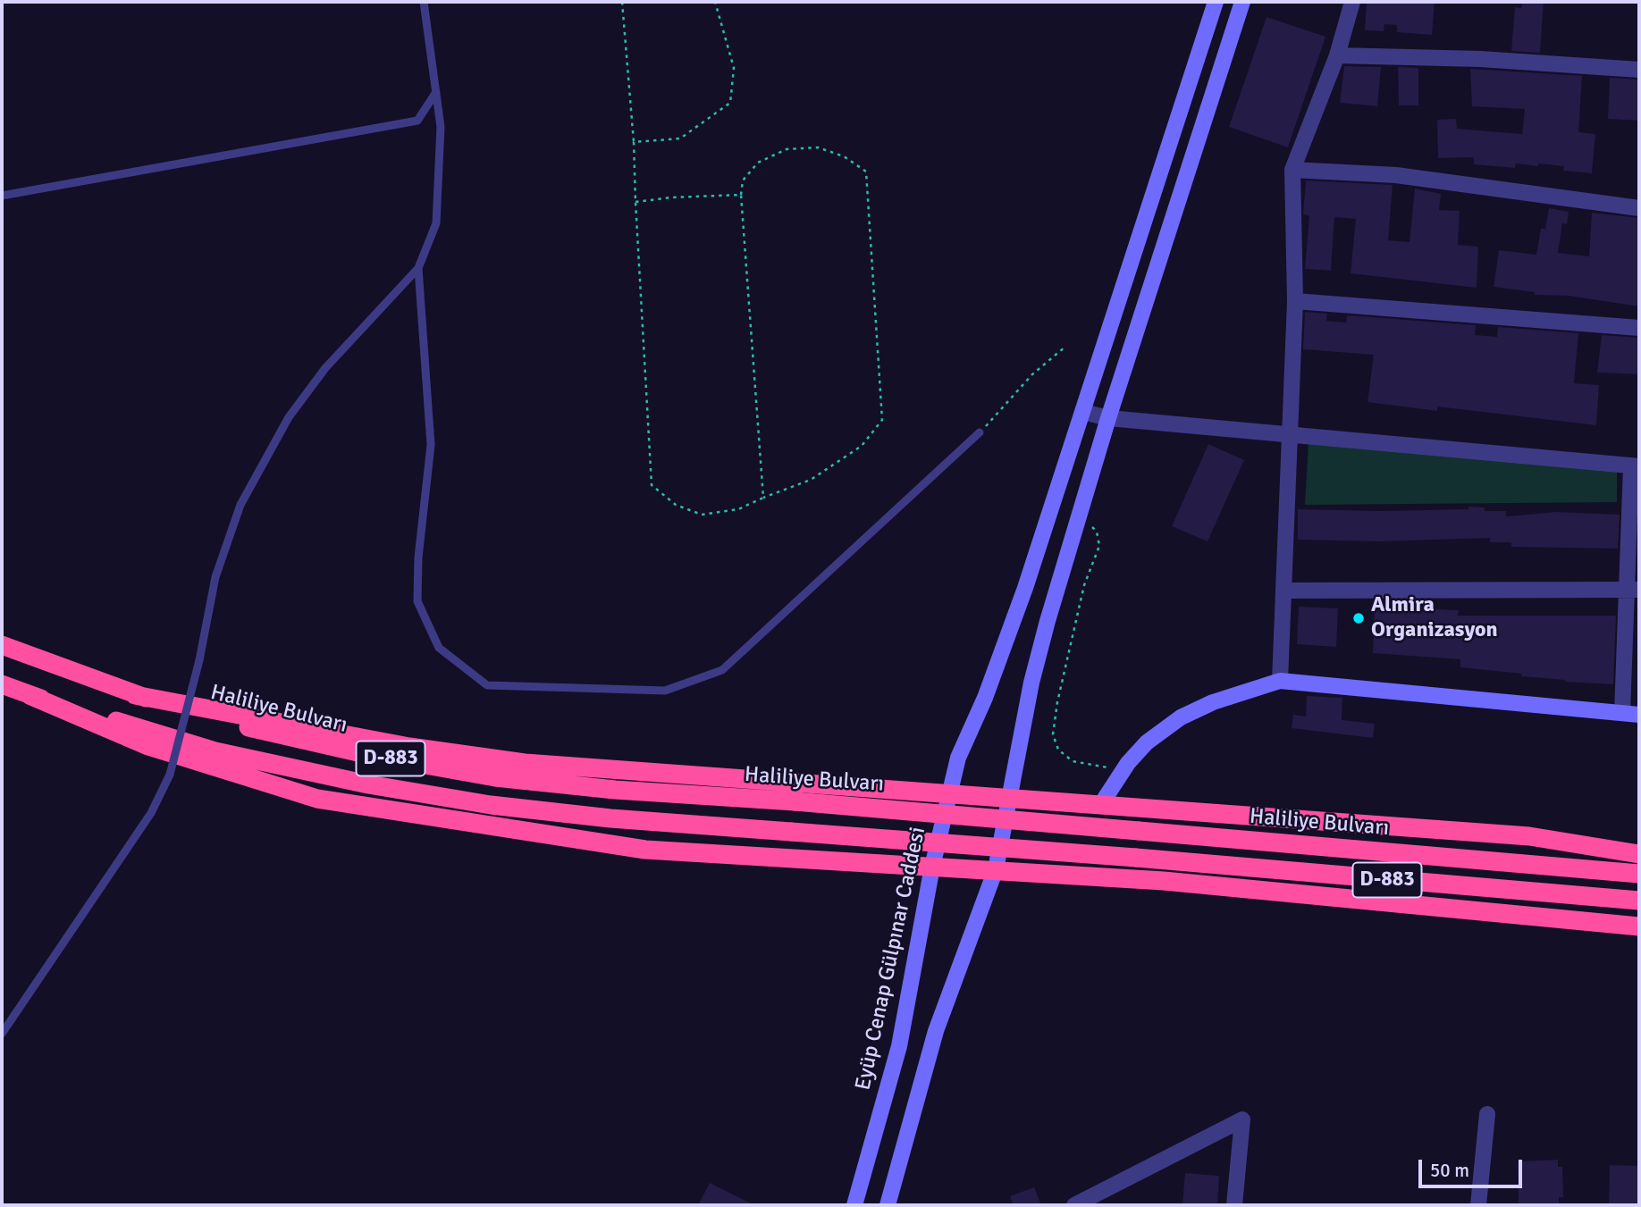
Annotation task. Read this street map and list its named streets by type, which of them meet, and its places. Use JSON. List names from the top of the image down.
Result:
{
  "streets": {
    "highway": ["Haliliye Bulvarı", "D-883"],
    "main road": ["Eyüp Cenap Gülpınar Caddesi"]
  },
  "places": ["Almira Organizasyon"],
  "scale_bar": "50 m"
}
